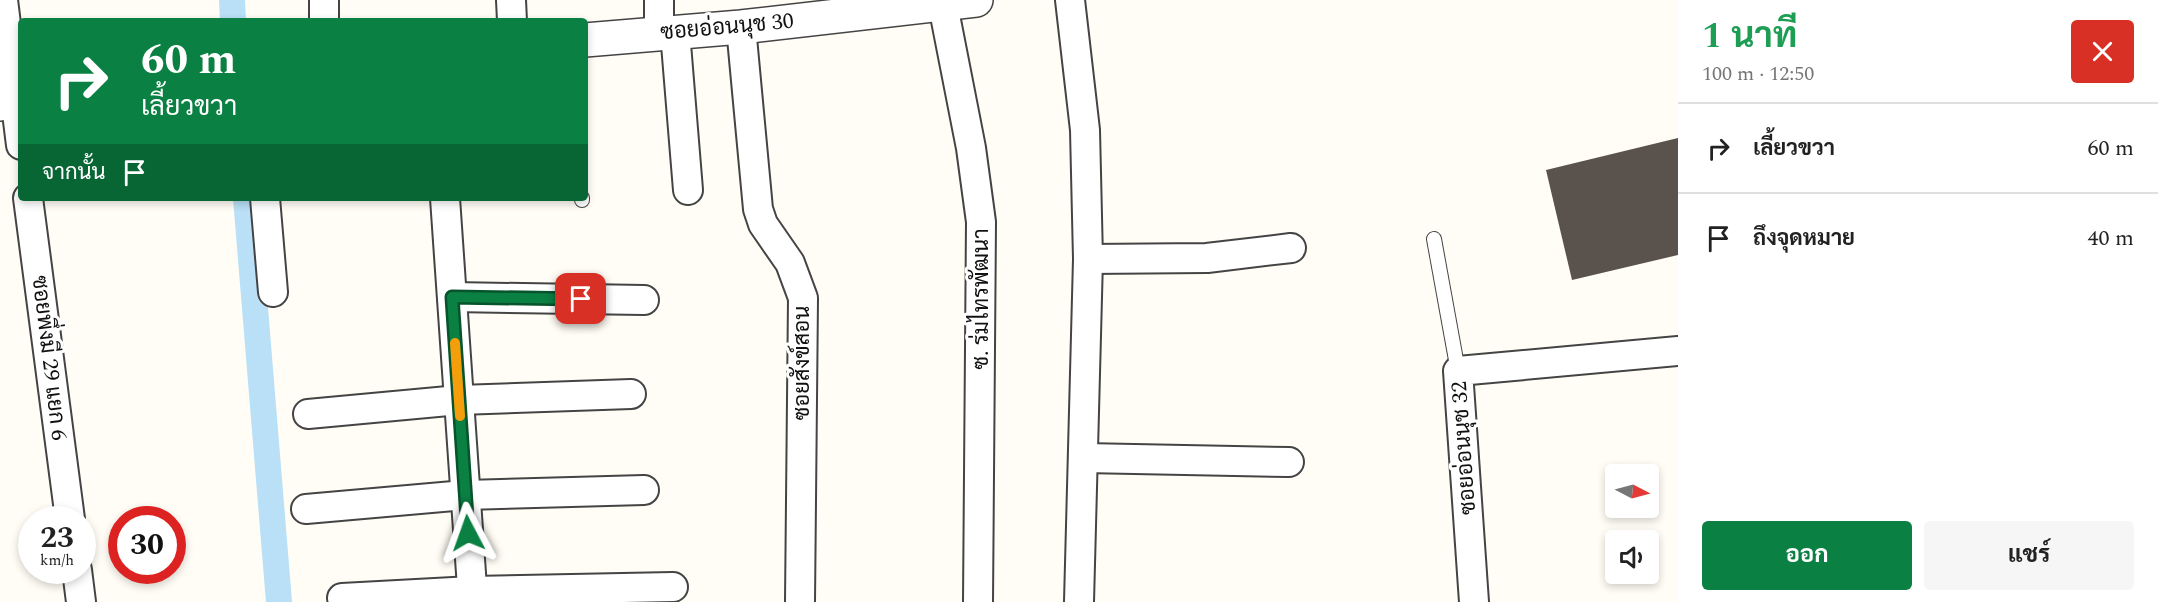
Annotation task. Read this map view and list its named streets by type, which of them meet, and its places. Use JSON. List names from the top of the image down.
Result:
{
  "streets": {
    "street": [
      "ซอยอ่อนนุช 30",
      "ซ. ร่มไทรพัฒนา",
      "ซอยพึ่งมี 29 แยก 6",
      "ซอยสังข์สอน",
      "ซอยอ่อนนุช 32"
    ]
  },
  "crossings": [
    ["ซอยอ่อนนุช 30", "ซ. ร่มไทรพัฒนา"],
    ["ซอยอ่อนนุช 30", "ซอยสังข์สอน"]
  ],
  "north": "right",
  "page": {
    "heading": ["1 นาที", "100 m · 12:50"],
    "turn": ["60 m", "เลี้ยวขวา"],
    "list": [
      {
        "name": "เลี้ยวขวา",
        "value": "60 m"
      },
      {
        "name": "ถึงจุดหมาย",
        "value": "40 m"
      }
    ],
    "then": "จากนั้น",
    "speed": "23 km/h",
    "limit": "30",
    "buttons": ["ออก", "แชร์"]
  }
}
